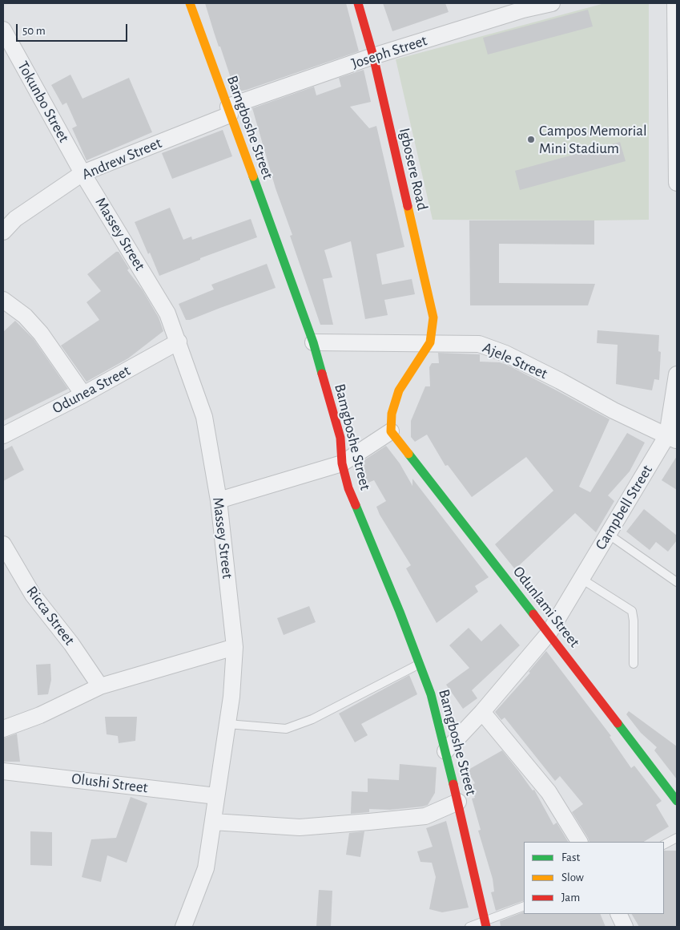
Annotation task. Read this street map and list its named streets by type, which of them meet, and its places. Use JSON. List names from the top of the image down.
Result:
{
  "streets": {
    "main road": ["Bamgboshe Street", "Igbosere Road", "Odunlami Street"],
    "street": [
      "Joseph Street",
      "Tokunbo Street",
      "Andrew Street",
      "Massey Street",
      "Ajele Street",
      "Odunea Street",
      "Campbell Street",
      "Ricca Street",
      "Olushi Street"
    ]
  },
  "crossings": [
    ["Joseph Street", "Bamgboshe Street"],
    ["Joseph Street", "Andrew Street"],
    ["Joseph Street", "Igbosere Road"],
    ["Tokunbo Street", "Andrew Street"],
    ["Tokunbo Street", "Massey Street"],
    ["Bamgboshe Street", "Andrew Street"],
    ["Bamgboshe Street", "Ajele Street"],
    ["Bamgboshe Street", "Campbell Street"],
    ["Andrew Street", "Massey Street"],
    ["Igbosere Road", "Ajele Street"],
    ["Massey Street", "Odunea Street"],
    ["Massey Street", "Olushi Street"],
    ["Ajele Street", "Campbell Street"],
    ["Campbell Street", "Odunlami Street"]
  ],
  "places": ["Campos Memorial Mini Stadium"],
  "legend": ["Fast", "Slow", "Jam"],
  "scale_bar": "50 m"
}
